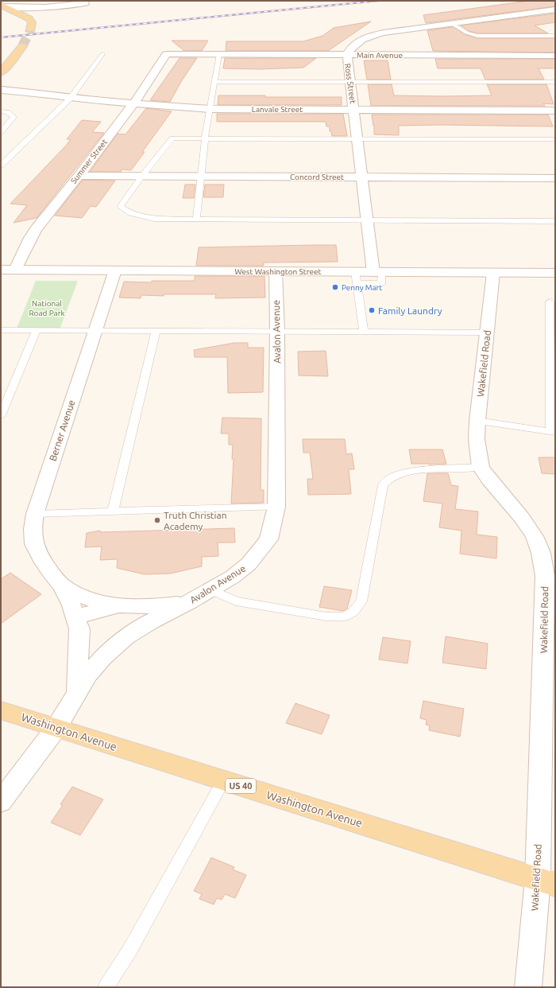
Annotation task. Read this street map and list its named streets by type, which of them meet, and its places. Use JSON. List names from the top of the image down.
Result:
{
  "streets": {
    "main road": ["Washington Avenue", "US 40"],
    "street": [
      "Main Avenue",
      "Ross Street",
      "Lanvale Street",
      "Summer Street",
      "Concord Street",
      "West Washington Street",
      "Avalon Avenue",
      "Wakefield Road",
      "Berner Avenue"
    ]
  },
  "crossings": [
    ["Main Avenue", "Ross Street"],
    ["Main Avenue", "Summer Street"],
    ["Ross Street", "Lanvale Street"],
    ["Ross Street", "Concord Street"],
    ["Ross Street", "West Washington Street"],
    ["Lanvale Street", "Summer Street"],
    ["Summer Street", "Concord Street"],
    ["Summer Street", "West Washington Street"],
    ["West Washington Street", "Avalon Avenue"],
    ["West Washington Street", "Wakefield Road"],
    ["West Washington Street", "Berner Avenue"],
    ["Avalon Avenue", "Berner Avenue"],
    ["Avalon Avenue", "Washington Avenue"],
    ["Wakefield Road", "Washington Avenue"]
  ],
  "parks": ["National Road Park"],
  "places": ["Penny Mart", "Family Laundry", "Truth Christian Academy"]
}
